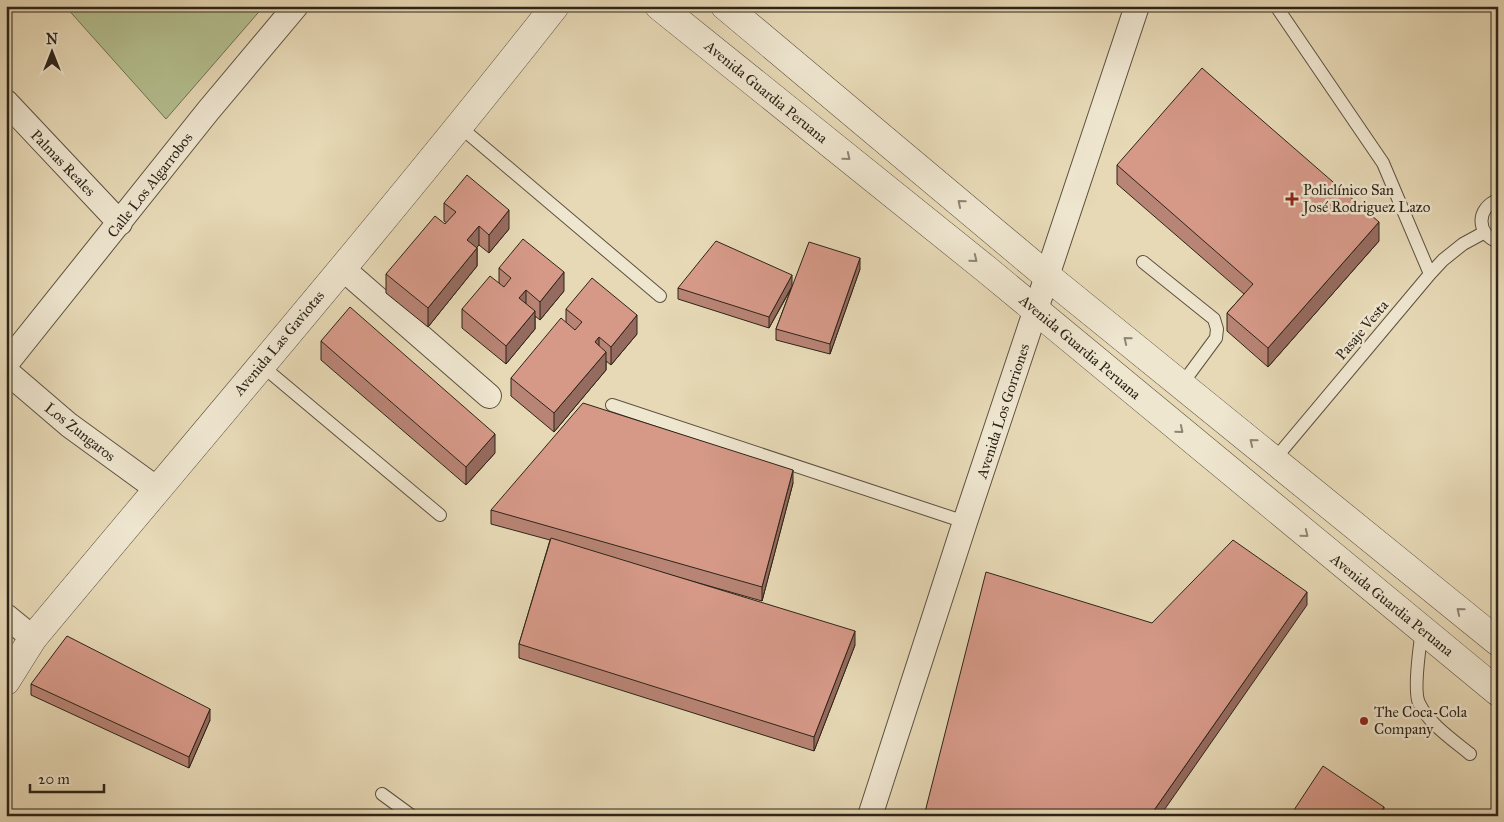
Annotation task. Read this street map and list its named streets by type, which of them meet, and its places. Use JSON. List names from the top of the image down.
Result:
{
  "streets": {
    "street": [
      "Avenida Guardia Peruana",
      "Palmas Reales",
      "Calle Los Algarrobos",
      "Avenida Las Gaviotas",
      "Avenida Los Gorriones",
      "Los Zungaros"
    ],
    "lane": ["Pasaje Vesta"]
  },
  "crossings": [
    ["Avenida Guardia Peruana", "Avenida Los Gorriones"],
    ["Palmas Reales", "Calle Los Algarrobos"],
    ["Avenida Las Gaviotas", "Los Zungaros"]
  ],
  "places": {
    "health": ["Policlínico San José Rodriguez Lazo"],
    "other": ["The Coca-Cola Company"]
  },
  "scale_bar": "20 m",
  "north": "top"
}
